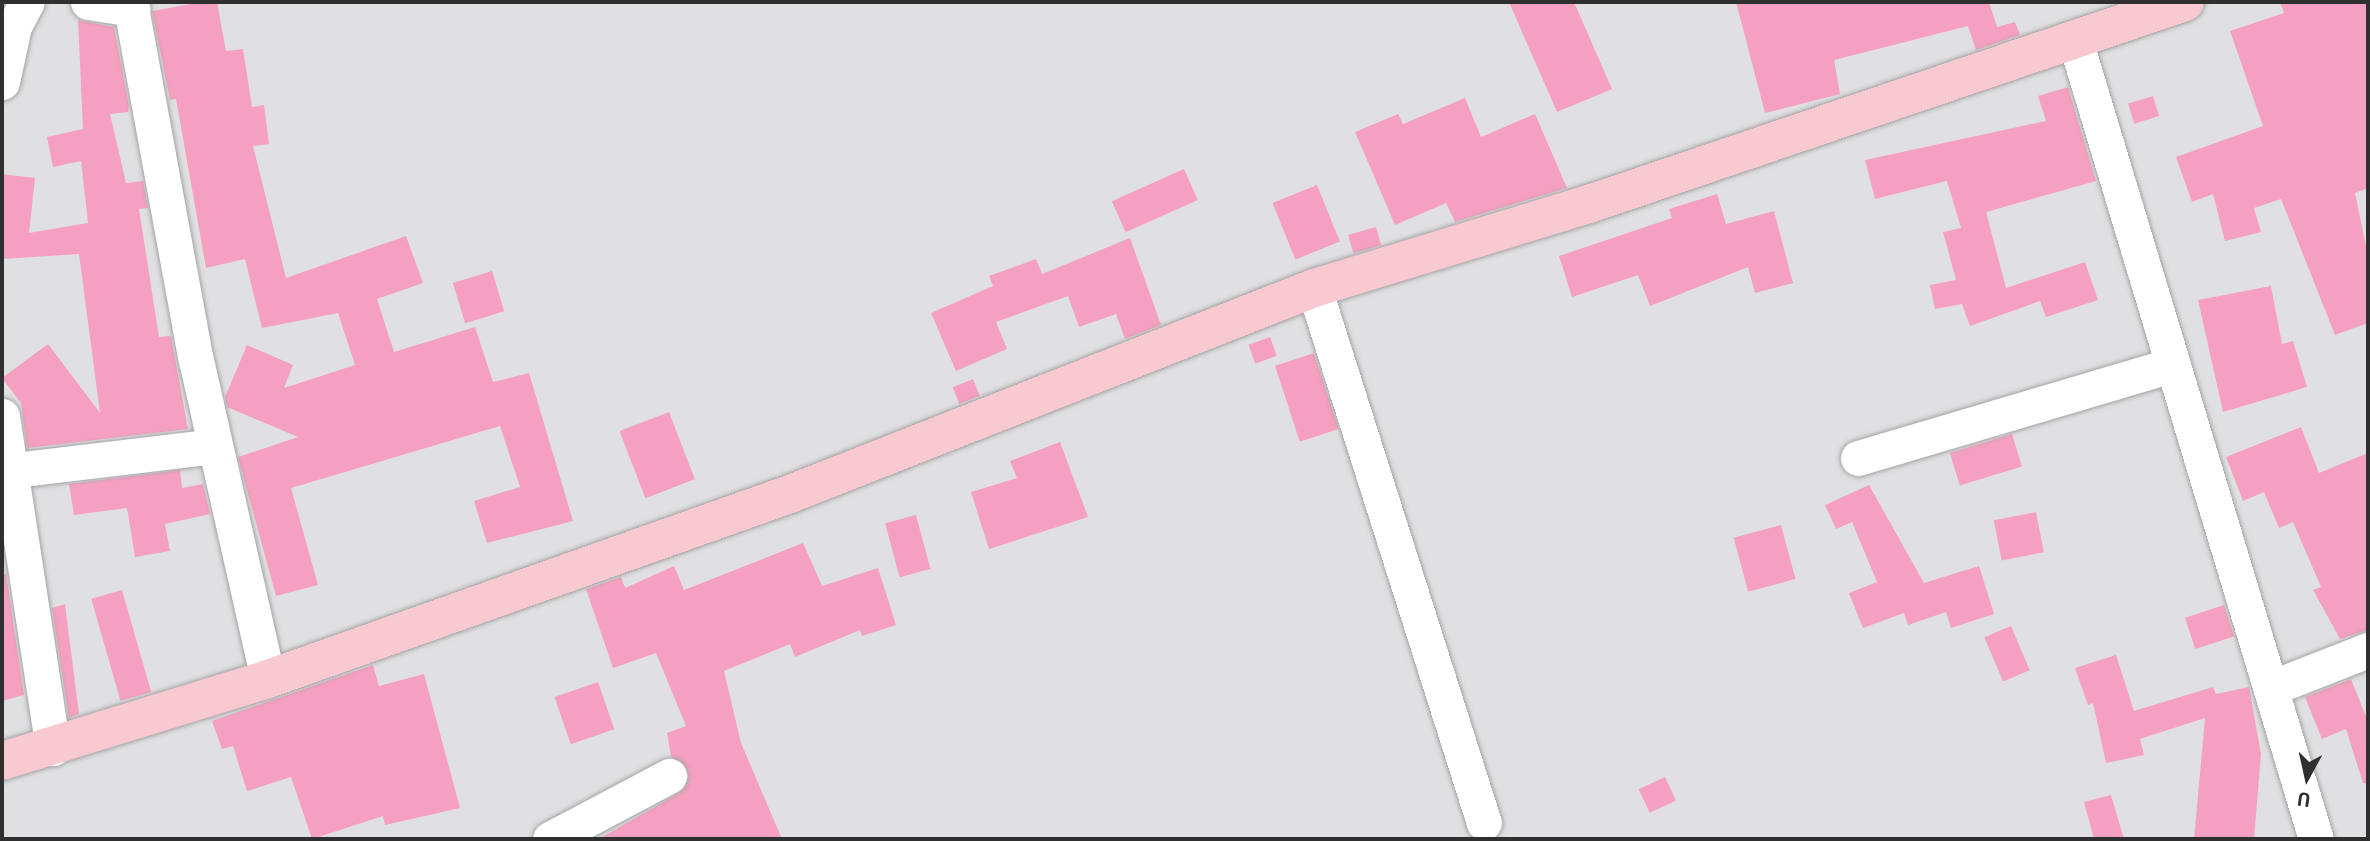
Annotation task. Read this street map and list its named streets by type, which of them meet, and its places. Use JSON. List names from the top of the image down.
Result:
{
  "north": "bottom"
}
